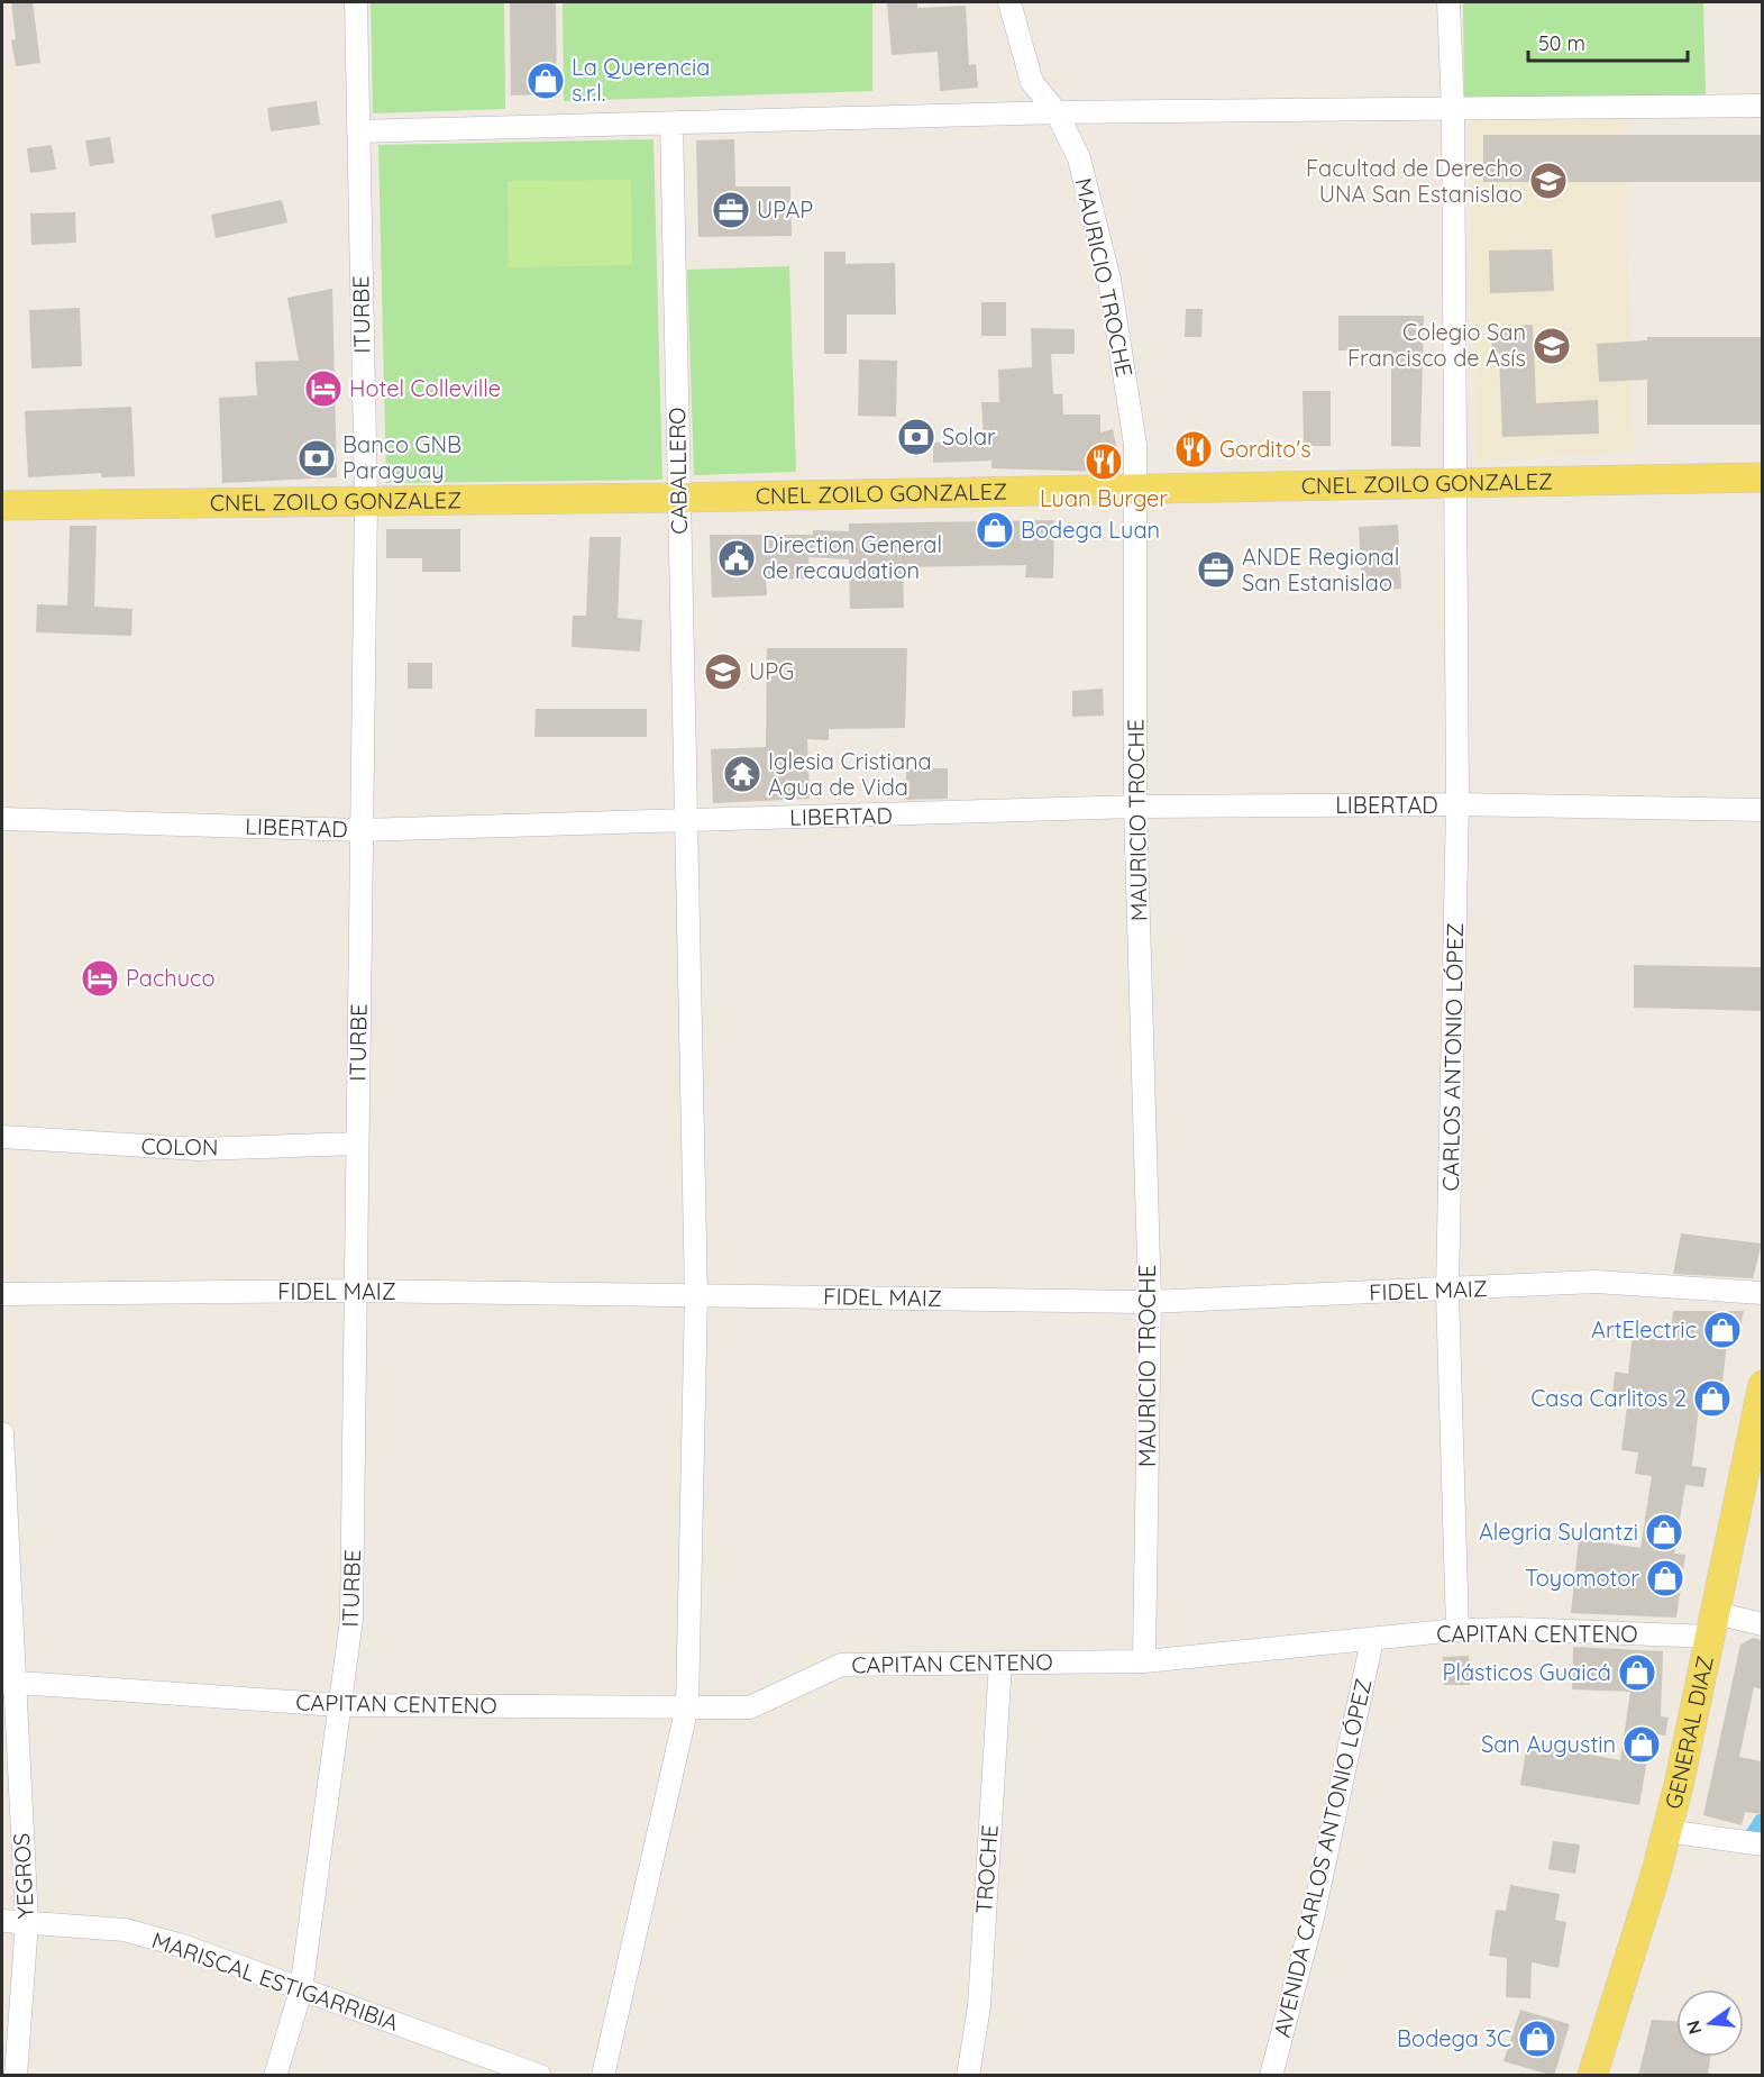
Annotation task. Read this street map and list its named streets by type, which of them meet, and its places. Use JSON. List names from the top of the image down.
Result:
{
  "streets": {
    "main road": ["CNEL ZOILO GONZALEZ", "GENERAL DIAZ"],
    "street": [
      "MAURICIO TROCHE",
      "ITURBE",
      "CABALLERO",
      "LIBERTAD",
      "CARLOS ANTONIO LÓPEZ",
      "COLON",
      "FIDEL MAIZ",
      "CAPITAN CENTENO",
      "AVENIDA CARLOS ANTONIO LÓPEZ",
      "TROCHE",
      "YEGROS",
      "MARISCAL ESTIGARRIBIA"
    ]
  },
  "crossings": [
    ["MAURICIO TROCHE", "CNEL ZOILO GONZALEZ"],
    ["MAURICIO TROCHE", "LIBERTAD"],
    ["MAURICIO TROCHE", "FIDEL MAIZ"],
    ["MAURICIO TROCHE", "CAPITAN CENTENO"],
    ["ITURBE", "CNEL ZOILO GONZALEZ"],
    ["ITURBE", "LIBERTAD"],
    ["ITURBE", "COLON"],
    ["ITURBE", "FIDEL MAIZ"],
    ["ITURBE", "CAPITAN CENTENO"],
    ["ITURBE", "MARISCAL ESTIGARRIBIA"],
    ["CABALLERO", "CNEL ZOILO GONZALEZ"],
    ["CABALLERO", "LIBERTAD"],
    ["CABALLERO", "FIDEL MAIZ"],
    ["CABALLERO", "CAPITAN CENTENO"],
    ["CNEL ZOILO GONZALEZ", "CARLOS ANTONIO LÓPEZ"],
    ["LIBERTAD", "CARLOS ANTONIO LÓPEZ"],
    ["CARLOS ANTONIO LÓPEZ", "FIDEL MAIZ"],
    ["CARLOS ANTONIO LÓPEZ", "CAPITAN CENTENO"],
    ["CAPITAN CENTENO", "GENERAL DIAZ"],
    ["CAPITAN CENTENO", "AVENIDA CARLOS ANTONIO LÓPEZ"],
    ["CAPITAN CENTENO", "TROCHE"],
    ["CAPITAN CENTENO", "YEGROS"],
    ["YEGROS", "MARISCAL ESTIGARRIBIA"]
  ],
  "places": {
    "shop": [
      "La Querencia s.r.l.",
      "Bodega Luan",
      "ArtElectric",
      "Casa Carlitos 2",
      "Alegria Sulantzi",
      "Toyomotor",
      "Plásticos Guaicá",
      "San Augustin",
      "Bodega 3C"
    ],
    "school or university": ["Facultad de Derecho UNA San Estanislao", "Colegio San Francisco de Asís", "UPG"],
    "office": ["UPAP", "ANDE Regional San Estanislao"],
    "hotel": ["Hotel Colleville", "Pachuco"],
    "bank": ["Solar", "Banco GNB Paraguay"],
    "restaurant": ["Gordito's", "Luan Burger"],
    "public building": ["Direction General de recaudation"],
    "temple": ["Iglesia Cristiana Agua de Vida"]
  },
  "scale_bar": "50 m",
  "north": "left"
}
